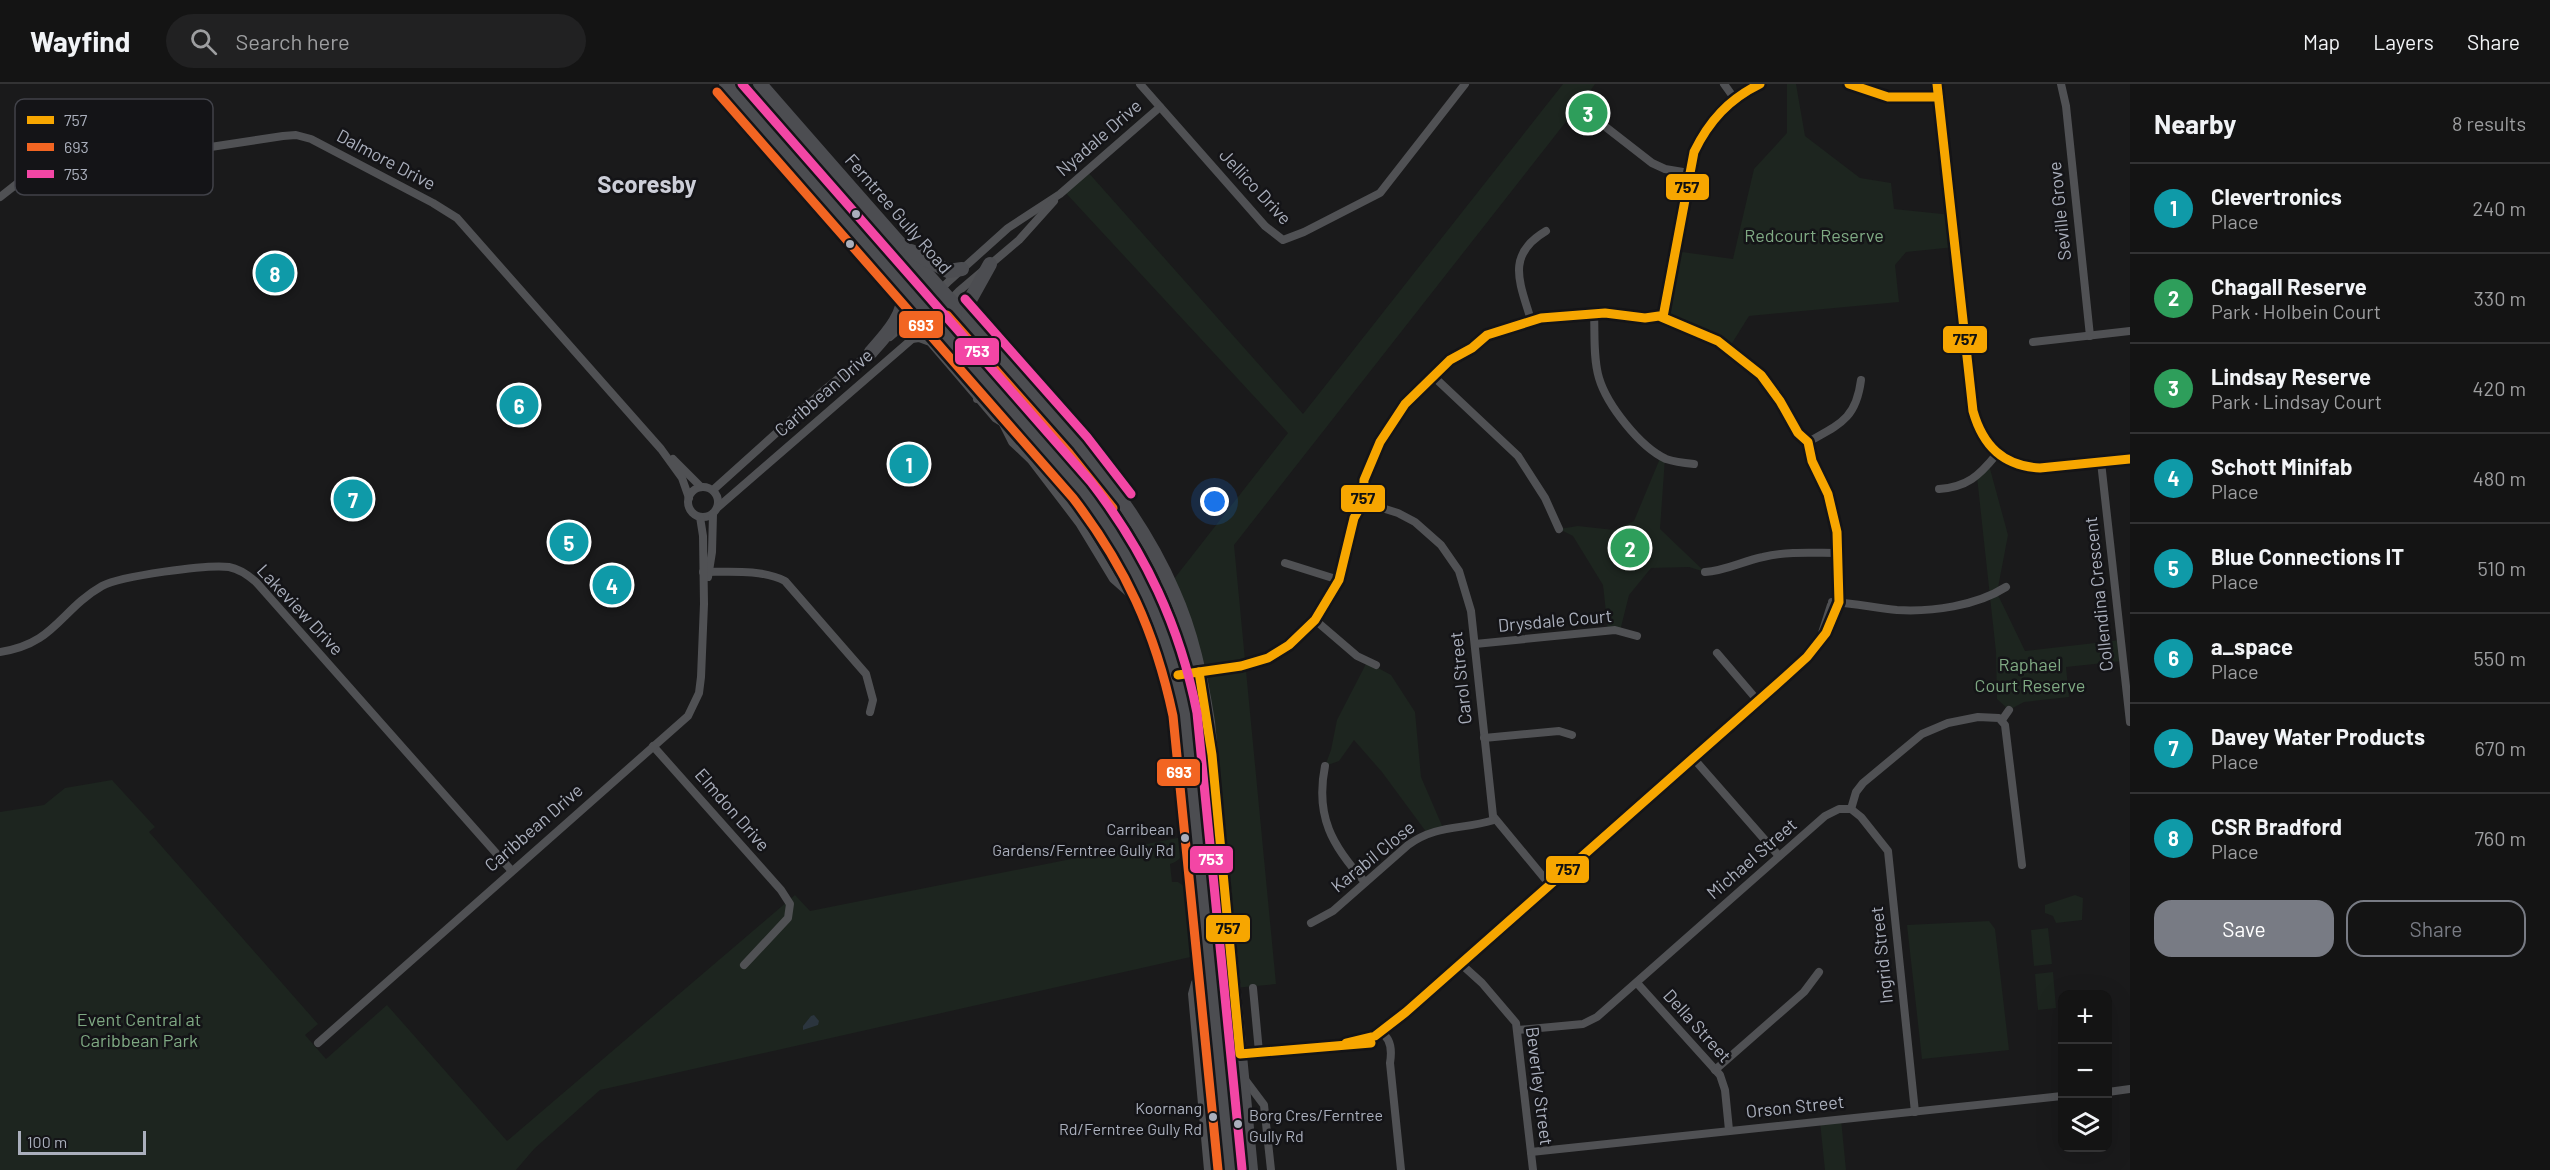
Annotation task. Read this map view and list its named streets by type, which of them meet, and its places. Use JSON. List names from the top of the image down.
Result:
{
  "streets": {
    "main road": ["Ferntree Gully Road"],
    "street": [
      "Nyadale Drive",
      "Dalmore Drive",
      "Jellico Drive",
      "Seville Grove",
      "Caribbean Drive",
      "Collendina Crescent",
      "Lakeview Drive",
      "Drysdale Court",
      "Carol Street",
      "Elmdon Drive",
      "Karabil Close",
      "Michael Street",
      "Ingrid Street",
      "Della Street",
      "Beverley Street",
      "Orson Street"
    ]
  },
  "crossings": [
    ["Nyadale Drive", "Jellico Drive"],
    ["Nyadale Drive", "Ferntree Gully Road"],
    ["Nyadale Drive", "Caribbean Drive"],
    ["Dalmore Drive", "Caribbean Drive"],
    ["Ferntree Gully Road", "Caribbean Drive"],
    ["Caribbean Drive", "Lakeview Drive"],
    ["Caribbean Drive", "Elmdon Drive"],
    ["Drysdale Court", "Carol Street"],
    ["Carol Street", "Karabil Close"],
    ["Michael Street", "Ingrid Street"],
    ["Michael Street", "Della Street"],
    ["Michael Street", "Beverley Street"],
    ["Ingrid Street", "Orson Street"],
    ["Della Street", "Orson Street"],
    ["Beverley Street", "Orson Street"]
  ],
  "districts": ["Scoresby"],
  "parks": ["Redcourt Reserve", "Raphael Court Reserve", "Event Central at Caribbean Park"],
  "places": ["Carribean Gardens/Ferntree Gully Rd", "Koornang Rd/Ferntree Gully Rd", "Borg Cres/Ferntree Gully Rd"],
  "lines": ["transit line 757", "transit line 753", "transit line 693"],
  "legend": ["757", "693", "753"],
  "scale_bar": "100 m",
  "page": {
    "header": "Wayfind",
    "search": "Search here",
    "nav": ["Map", "Layers", "Share"],
    "heading": ["Nearby", "8 results"],
    "pins": [
      "3",
      "8",
      "6",
      "1",
      "7",
      "5",
      "2",
      "4"
    ],
    "list": [
      {
        "mark": "1",
        "name": "Clevertronics",
        "note": "Place",
        "value": "240 m"
      },
      {
        "mark": "2",
        "name": "Chagall Reserve",
        "note": "Park · Holbein Court",
        "value": "330 m"
      },
      {
        "mark": "3",
        "name": "Lindsay Reserve",
        "note": "Park · Lindsay Court",
        "value": "420 m"
      },
      {
        "mark": "4",
        "name": "Schott Minifab",
        "note": "Place",
        "value": "480 m"
      },
      {
        "mark": "5",
        "name": "Blue Connections IT",
        "note": "Place",
        "value": "510 m"
      },
      {
        "mark": "6",
        "name": "a_space",
        "note": "Place",
        "value": "550 m"
      },
      {
        "mark": "7",
        "name": "Davey Water Products",
        "note": "Place",
        "value": "670 m"
      },
      {
        "mark": "8",
        "name": "CSR Bradford",
        "note": "Place",
        "value": "760 m"
      }
    ],
    "buttons": ["Save", "Share"],
    "map_buttons": ["+", "−"],
    "scale": "100 m"
  }
}
